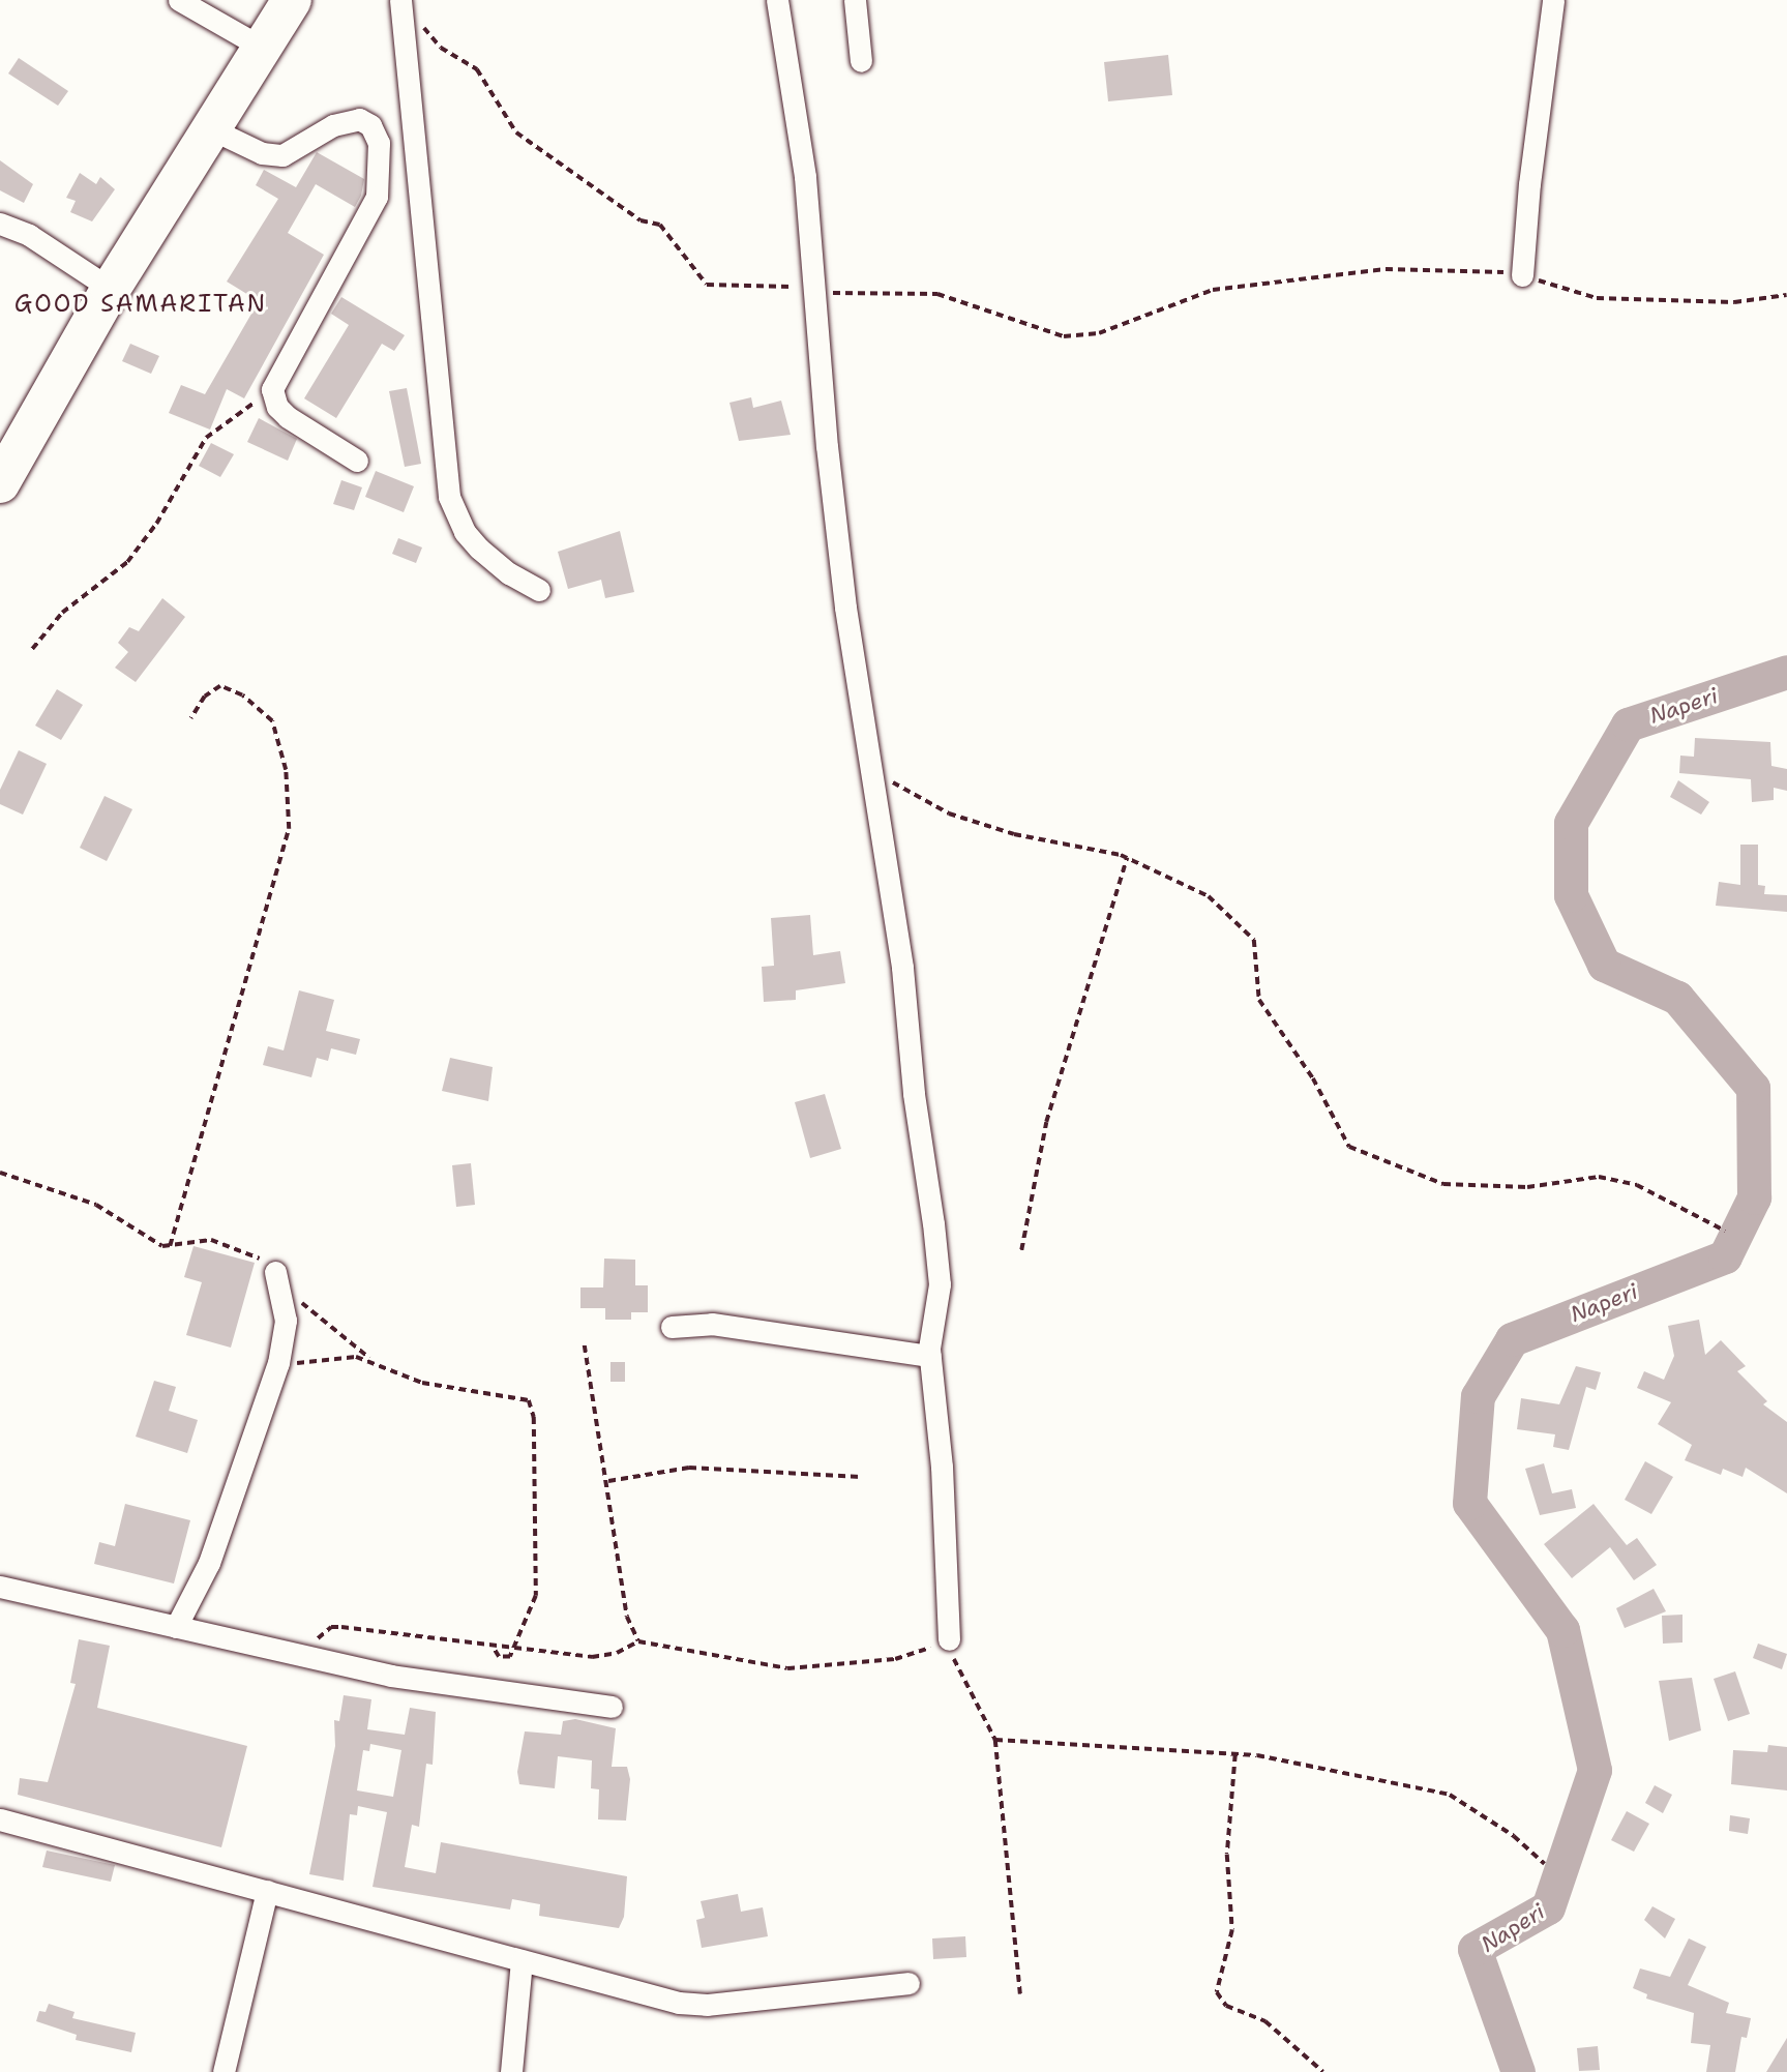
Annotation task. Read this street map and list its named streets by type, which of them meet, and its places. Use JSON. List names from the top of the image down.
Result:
{
  "districts": ["GOOD SAMARITAN"],
  "water": ["Naperi"]
}
